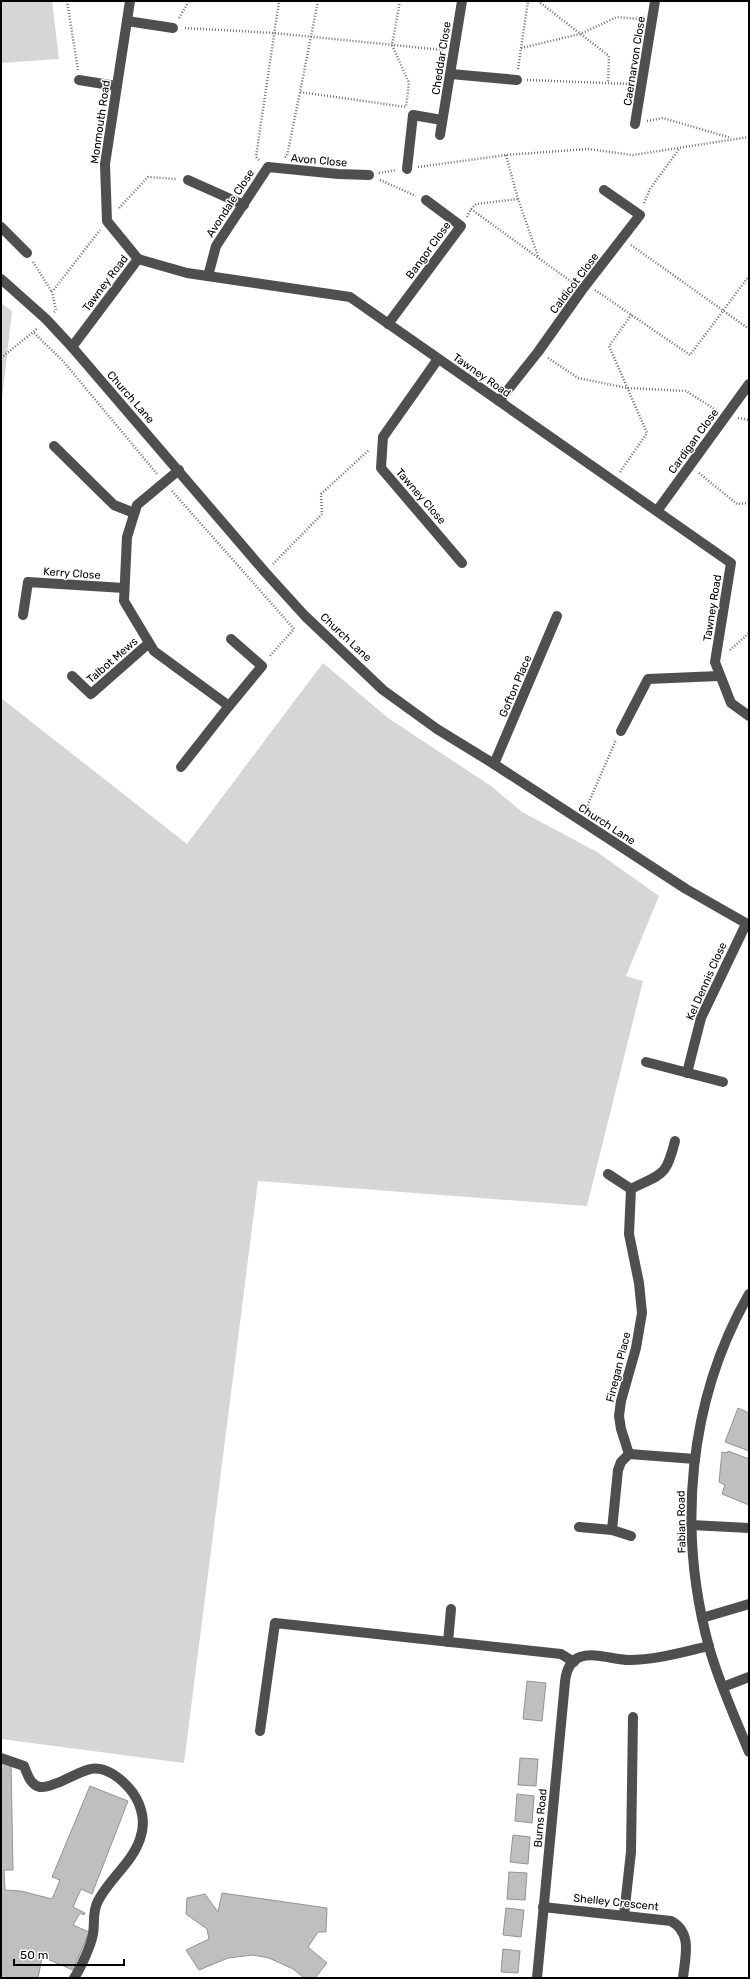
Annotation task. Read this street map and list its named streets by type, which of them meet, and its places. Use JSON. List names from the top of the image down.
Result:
{
  "streets": {
    "street": [
      "Cheddar Close",
      "Caernarvon Close",
      "Monmouth Road",
      "Avon Close",
      "Avondale Close",
      "Bangor Close",
      "Tawney Road",
      "Caldicot Close",
      "Church Lane",
      "Cardigan Close",
      "Tawney Close",
      "Kerry Close",
      "Talbot Mews",
      "Gofton Place",
      "Kel Dennis Close",
      "Finegan Place",
      "Fabian Road",
      "Burns Road",
      "Shelley Crescent"
    ]
  },
  "crossings": [
    ["Avon Close", "Avondale Close"],
    ["Avondale Close", "Tawney Road"],
    ["Bangor Close", "Tawney Road"],
    ["Tawney Road", "Caldicot Close"],
    ["Tawney Road", "Church Lane"],
    ["Tawney Road", "Cardigan Close"],
    ["Church Lane", "Gofton Place"],
    ["Church Lane", "Kel Dennis Close"],
    ["Burns Road", "Shelley Crescent"]
  ],
  "scale_bar": "50 m"
}
